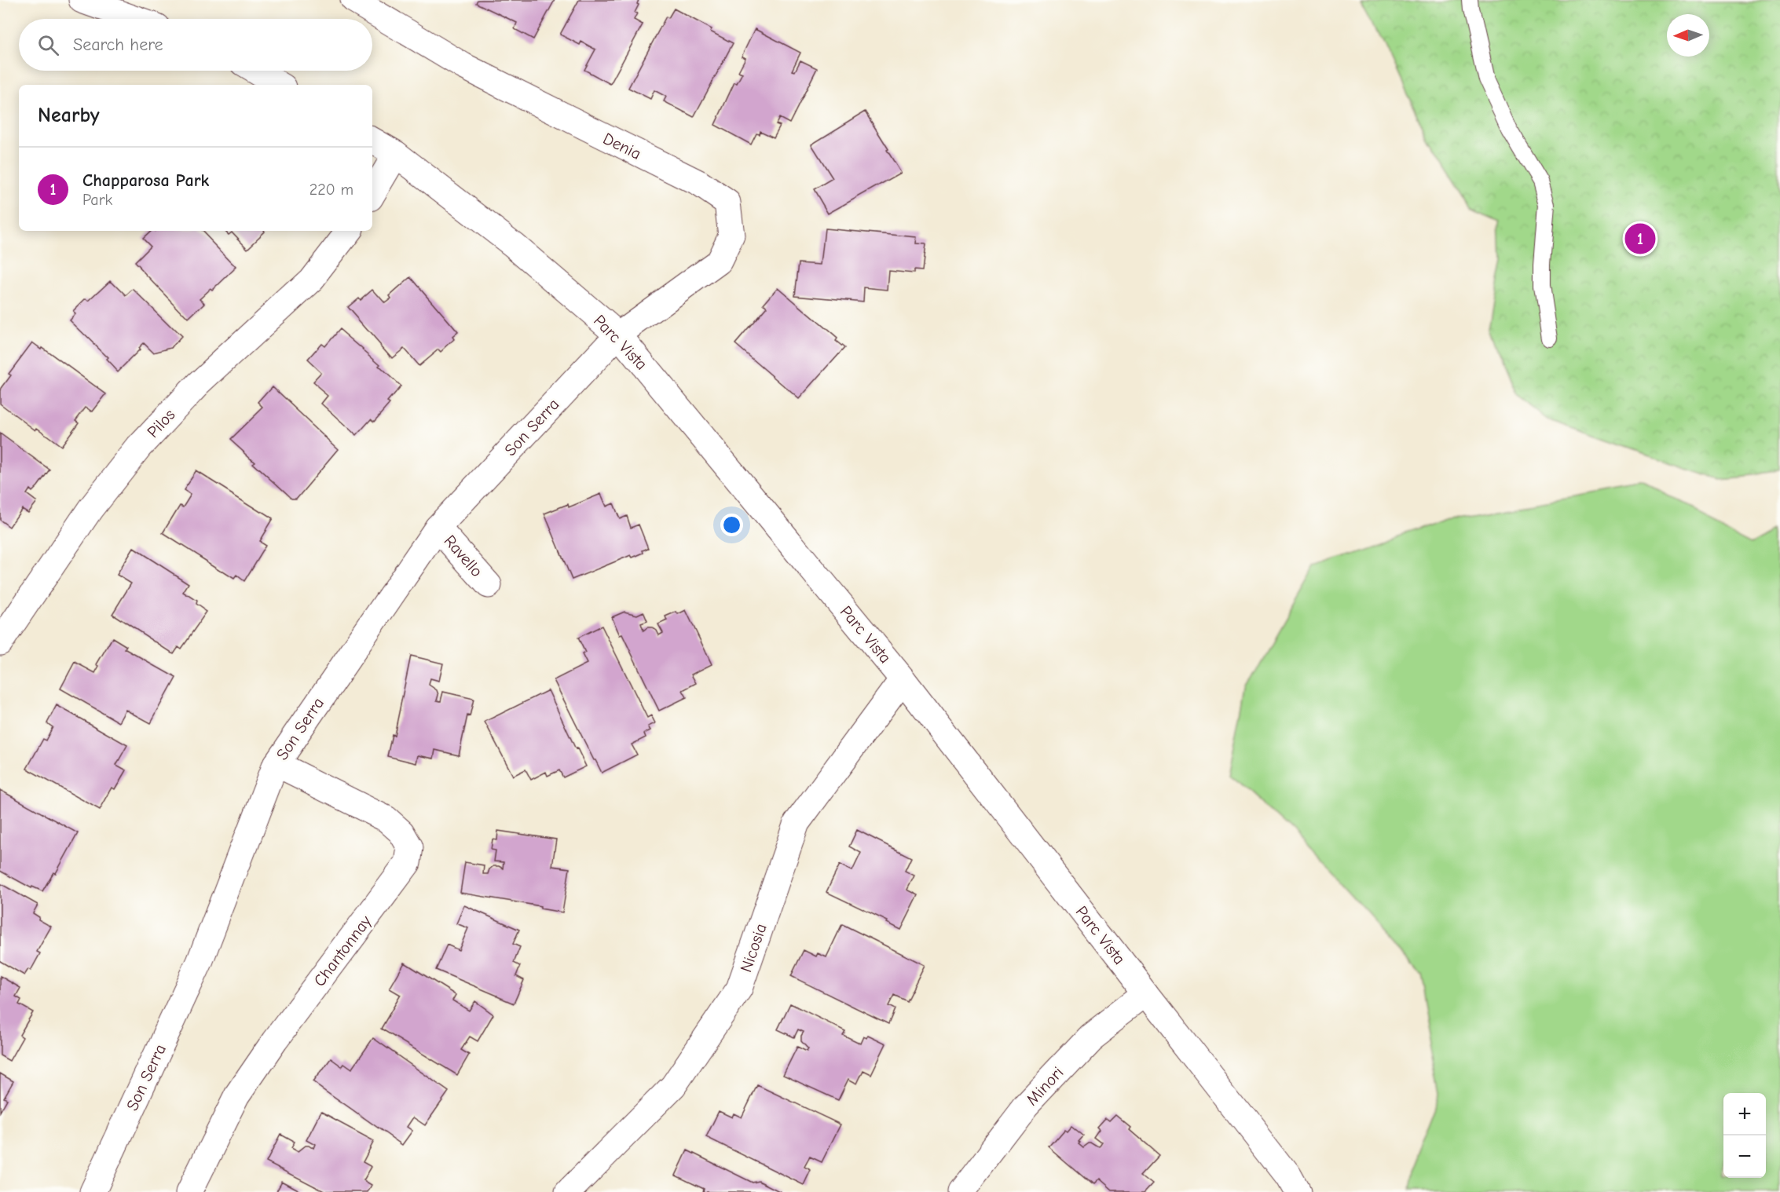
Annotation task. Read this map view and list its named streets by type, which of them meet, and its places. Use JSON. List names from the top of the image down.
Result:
{
  "streets": {
    "street": [
      "Denia",
      "Parc Vista",
      "Pilos",
      "Son Serra",
      "Ravello",
      "Nicosia",
      "Chantonnay",
      "Minori"
    ]
  },
  "crossings": [
    ["Denia", "Parc Vista"],
    ["Denia", "Son Serra"],
    ["Parc Vista", "Son Serra"],
    ["Parc Vista", "Nicosia"],
    ["Parc Vista", "Minori"],
    ["Son Serra", "Ravello"],
    ["Son Serra", "Chantonnay"]
  ],
  "north": "left",
  "page": {
    "search": "Search here",
    "heading": "Nearby",
    "list": [
      {
        "mark": "1",
        "name": "Chapparosa Park",
        "note": "Park",
        "value": "220 m"
      }
    ],
    "pins": "1",
    "map_buttons": ["+", "−"]
  }
}
